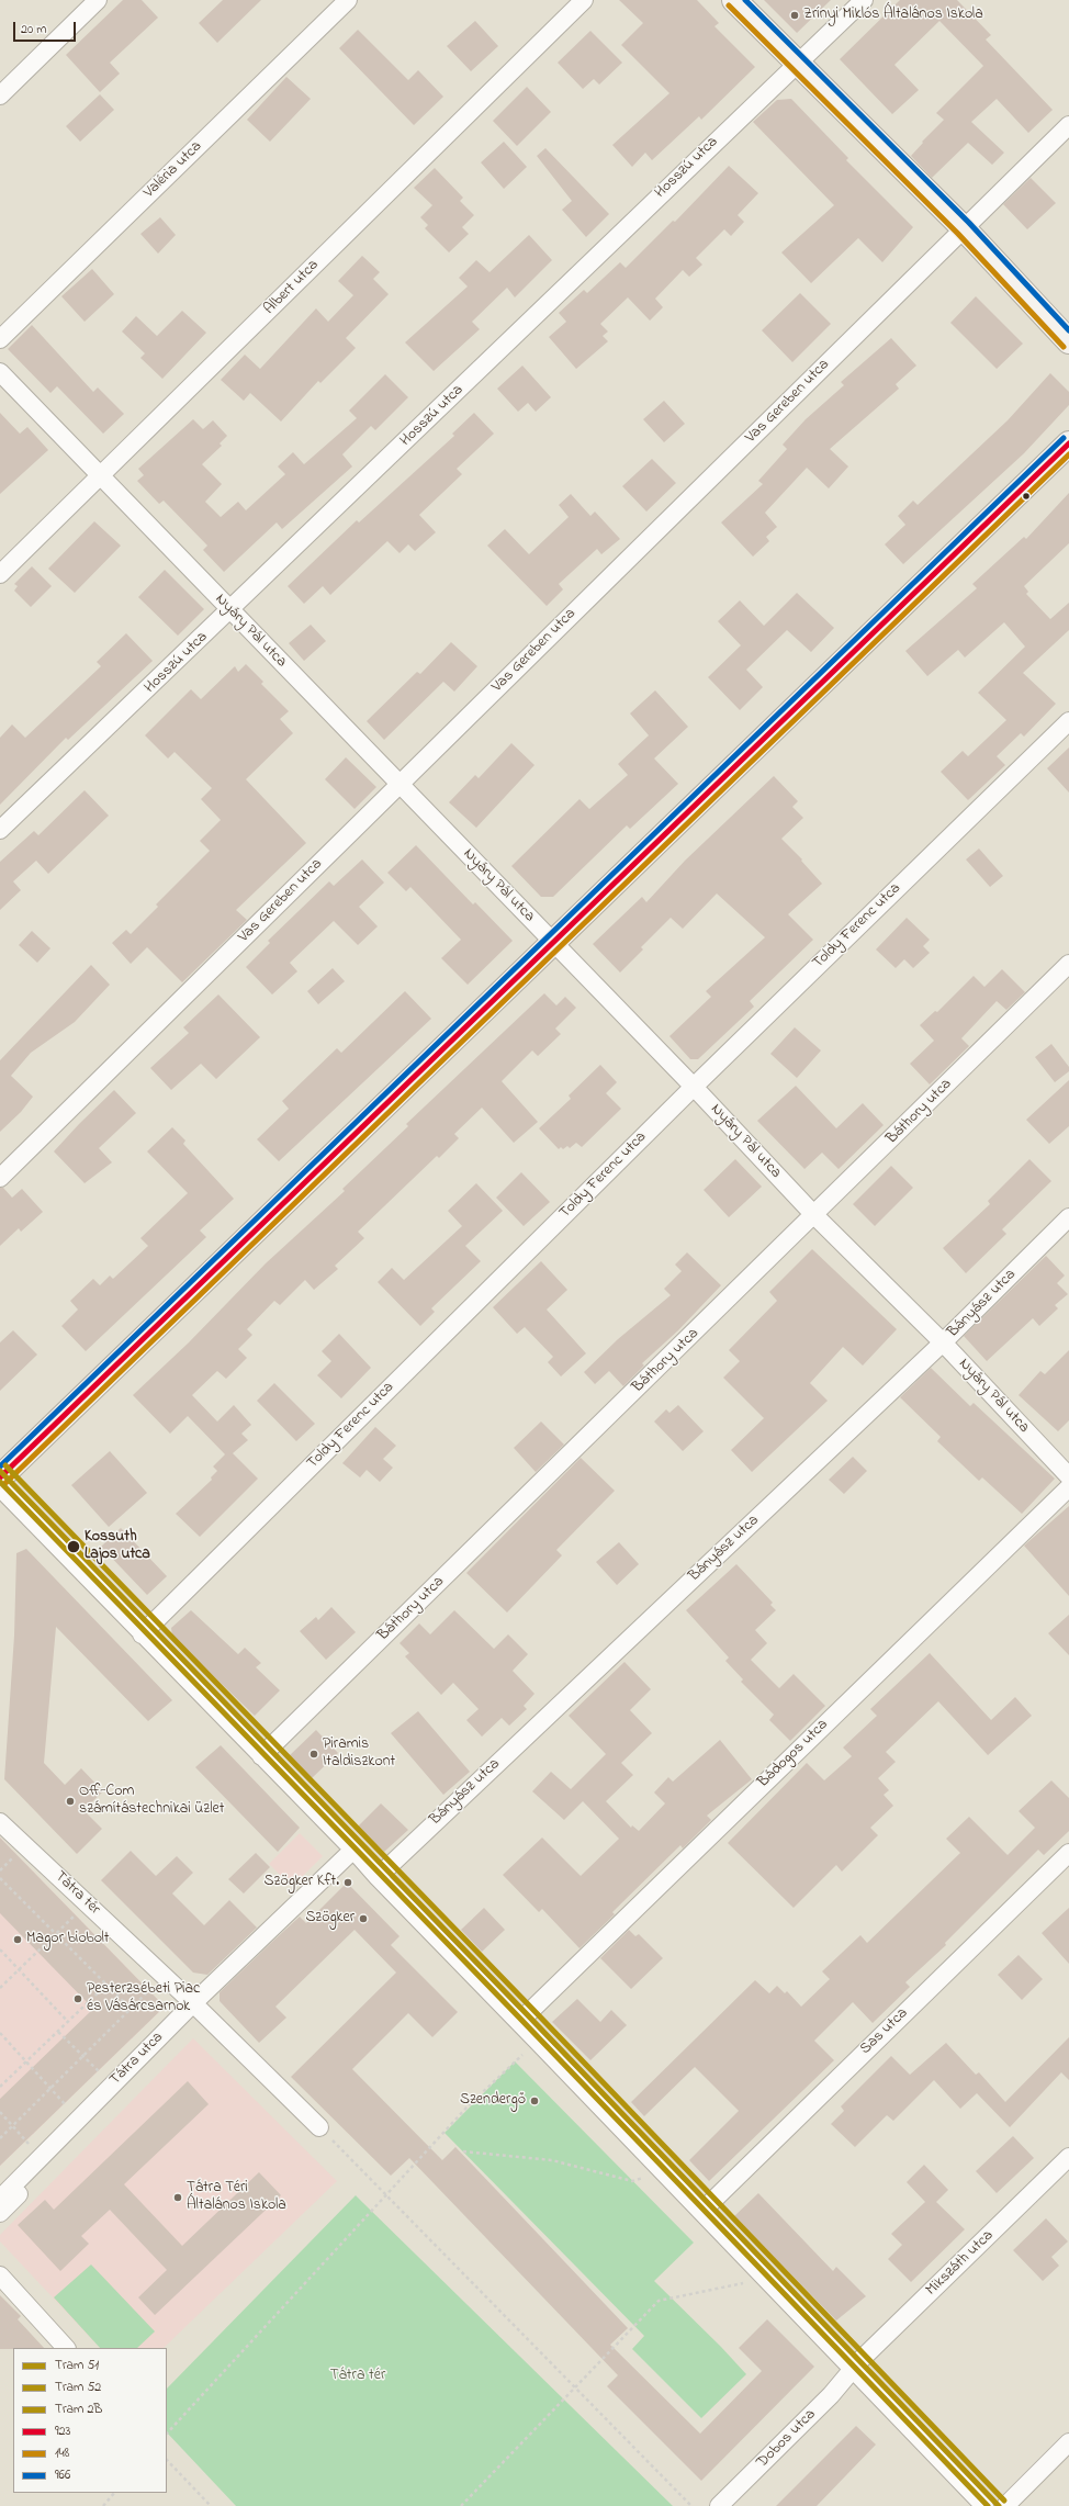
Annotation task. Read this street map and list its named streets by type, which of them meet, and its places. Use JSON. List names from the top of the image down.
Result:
{
  "streets": {
    "street": [
      "Hosszú utca",
      "Valéria utca",
      "Albert utca",
      "Vas Gereben utca",
      "Nyáry Pál utca",
      "Toldy Ferenc utca",
      "Báthory utca",
      "Bányász utca",
      "Bádogos utca",
      "Tátra tér",
      "Sas utca",
      "Tátra utca",
      "Mikszáth utca",
      "Dobos utca"
    ]
  },
  "crossings": [
    ["Hosszú utca", "Nyáry Pál utca"],
    ["Albert utca", "Nyáry Pál utca"],
    ["Vas Gereben utca", "Nyáry Pál utca"],
    ["Nyáry Pál utca", "Toldy Ferenc utca"],
    ["Nyáry Pál utca", "Báthory utca"],
    ["Nyáry Pál utca", "Bányász utca"],
    ["Tátra tér", "Tátra utca"],
    ["Mikszáth utca", "Dobos utca"]
  ],
  "parks": ["Tátra tér"],
  "places": [
    "Zrínyi Miklós Általános Iskola",
    "Kossuth Lajos utca",
    "Piramis Italdiszkont",
    "Off-Com számítástechnikai üzlet",
    "Szögker Kft.",
    "Szögker",
    "Magor biobolt",
    "Pesterzsébeti Piac és Vásárcsarnok",
    "Szendergő",
    "Tátra Téri Általános Iskola"
  ],
  "lines": [
    "transit line 966",
    "transit line 148",
    "transit line 923",
    "tram line 2B",
    "tram line 51",
    "tram line 52"
  ],
  "legend": [
    "Tram 51",
    "Tram 52",
    "Tram 2B",
    "923",
    "148",
    "966"
  ],
  "scale_bar": "20 m"
}
